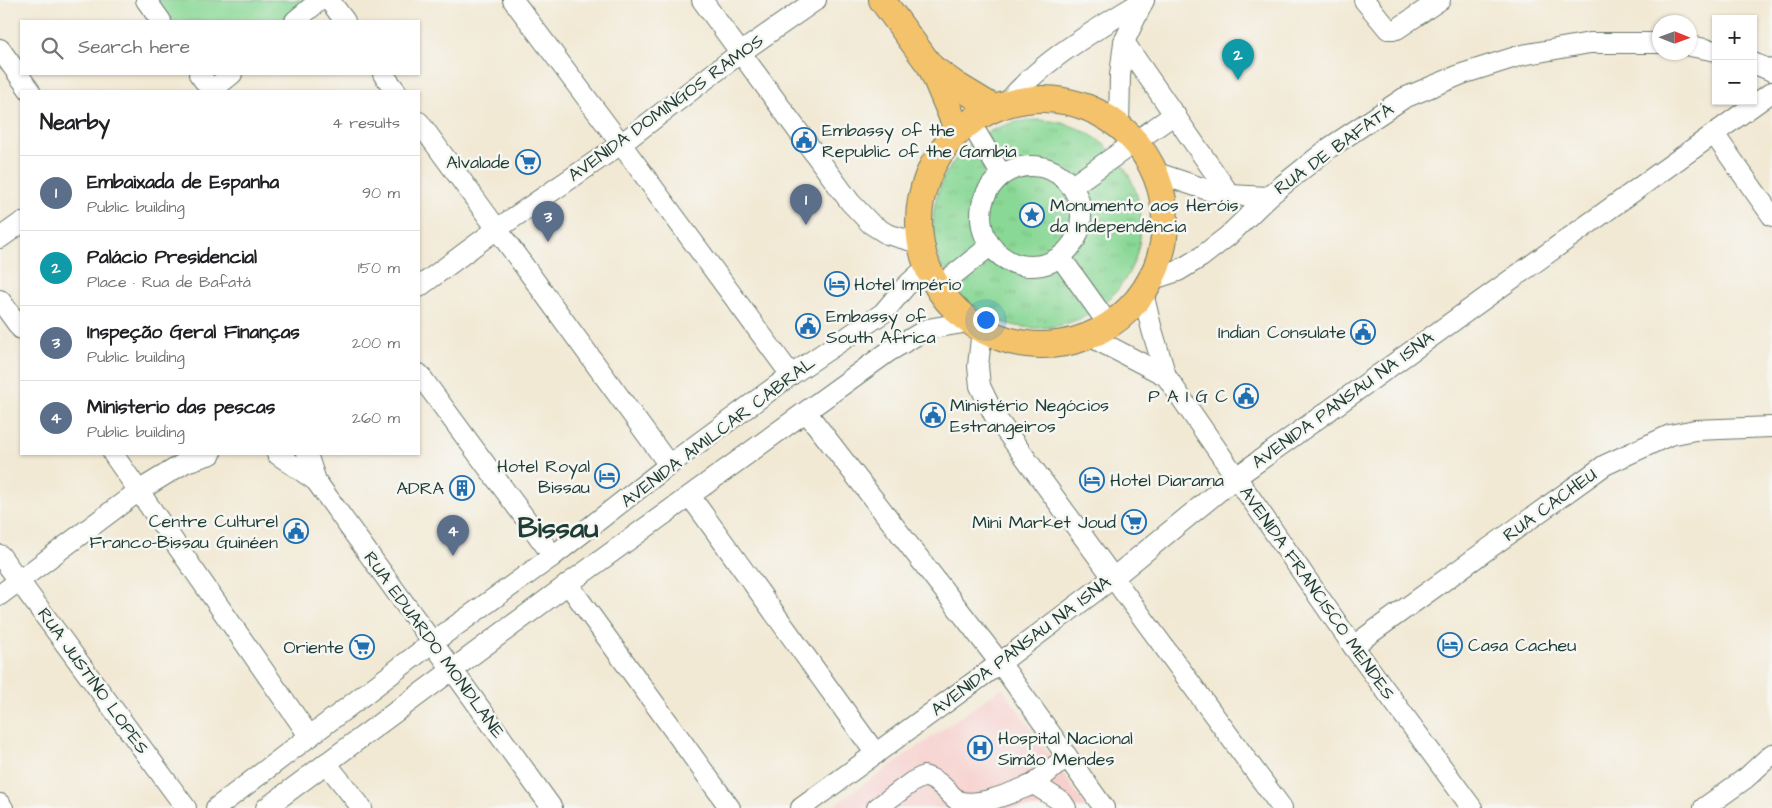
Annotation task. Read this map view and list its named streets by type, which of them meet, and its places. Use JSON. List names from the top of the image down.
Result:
{
  "streets": {
    "street": [
      "AVENIDA DOMINGOS RAMOS",
      "RUA DE BAFATÁ",
      "AVENIDA PANSAU NA ISNA",
      "AVENIDA AMILCAR CABRAL",
      "RUA CACHEU",
      "AVENIDA FRANCISCO MENDES",
      "RUA EDUARDO MONDLANE",
      "RUA JUSTINO LOPES"
    ]
  },
  "crossings": [
    ["AVENIDA PANSAU NA ISNA", "AVENIDA FRANCISCO MENDES"],
    ["AVENIDA AMILCAR CABRAL", "RUA EDUARDO MONDLANE"],
    ["RUA CACHEU", "AVENIDA FRANCISCO MENDES"]
  ],
  "districts": ["Bissau"],
  "places": {
    "public building": [
      "Embassy of the Republic of the Gambia",
      "Embassy of South Africa",
      "Indian Consulate",
      "P A I G C",
      "Ministério Negócios Estrangeiros",
      "Centre Culturel Franco-Bissau Guinéen"
    ],
    "supermarket": ["Alvalade", "Mini Market Joud", "Oriente"],
    "place": ["Monumento aos Heróis da Independência"],
    "hotel": [
      "Hotel Império",
      "Hotel Royal Bissau",
      "Hotel Diarama",
      "Casa Cacheu"
    ],
    "building": ["ADRA"],
    "hospital": ["Hospital Nacional Simão Mendes"]
  },
  "north": "right",
  "page": {
    "map_buttons": ["+", "−"],
    "search": "Search here",
    "pins": [
      "2",
      "1",
      "3",
      "4"
    ],
    "heading": ["Nearby", "4 results"],
    "list": [
      {
        "mark": "1",
        "name": "Embaixada de Espanha",
        "note": "Public building",
        "value": "90 m"
      },
      {
        "mark": "2",
        "name": "Palácio Presidencial",
        "note": "Place · Rua de Bafatá",
        "value": "150 m"
      },
      {
        "mark": "3",
        "name": "Inspeção Geral Finanças",
        "note": "Public building",
        "value": "200 m"
      },
      {
        "mark": "4",
        "name": "Ministerio das pescas",
        "note": "Public building",
        "value": "260 m"
      }
    ]
  }
}
